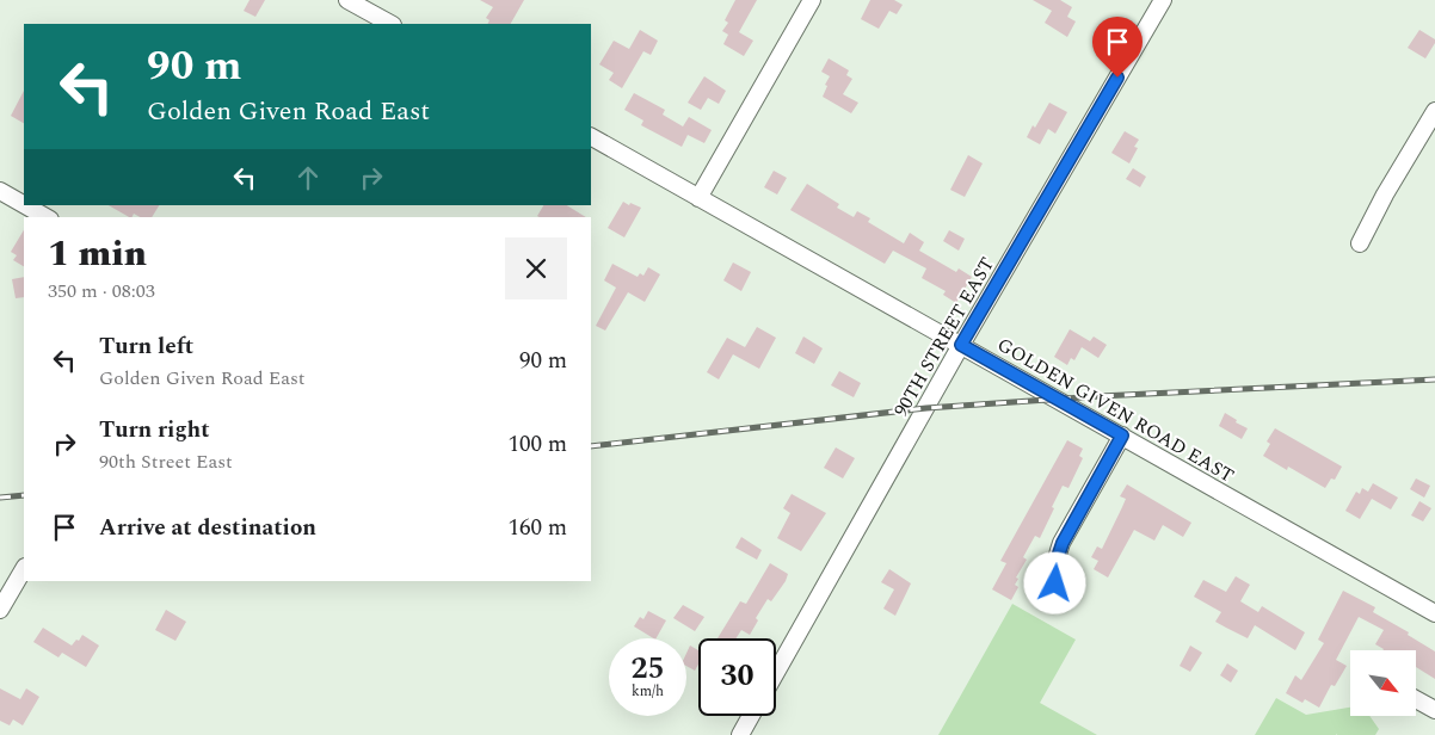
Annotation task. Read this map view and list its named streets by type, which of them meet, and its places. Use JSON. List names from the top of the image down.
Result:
{
  "streets": {
    "street": ["90TH STREET EAST", "GOLDEN GIVEN ROAD EAST"]
  },
  "crossings": [
    ["90TH STREET EAST", "GOLDEN GIVEN ROAD EAST"]
  ],
  "north": "bottom right",
  "page": {
    "turn": ["90 m", "Golden Given Road East"],
    "heading": ["1 min", "350 m · 08:03"],
    "list": [
      {
        "name": "Turn left",
        "note": "Golden Given Road East",
        "value": "90 m"
      },
      {
        "name": "Turn right",
        "note": "90th Street East",
        "value": "100 m"
      },
      {
        "name": "Arrive at destination",
        "value": "160 m"
      }
    ],
    "speed": "25 km/h",
    "limit": "30"
  }
}
